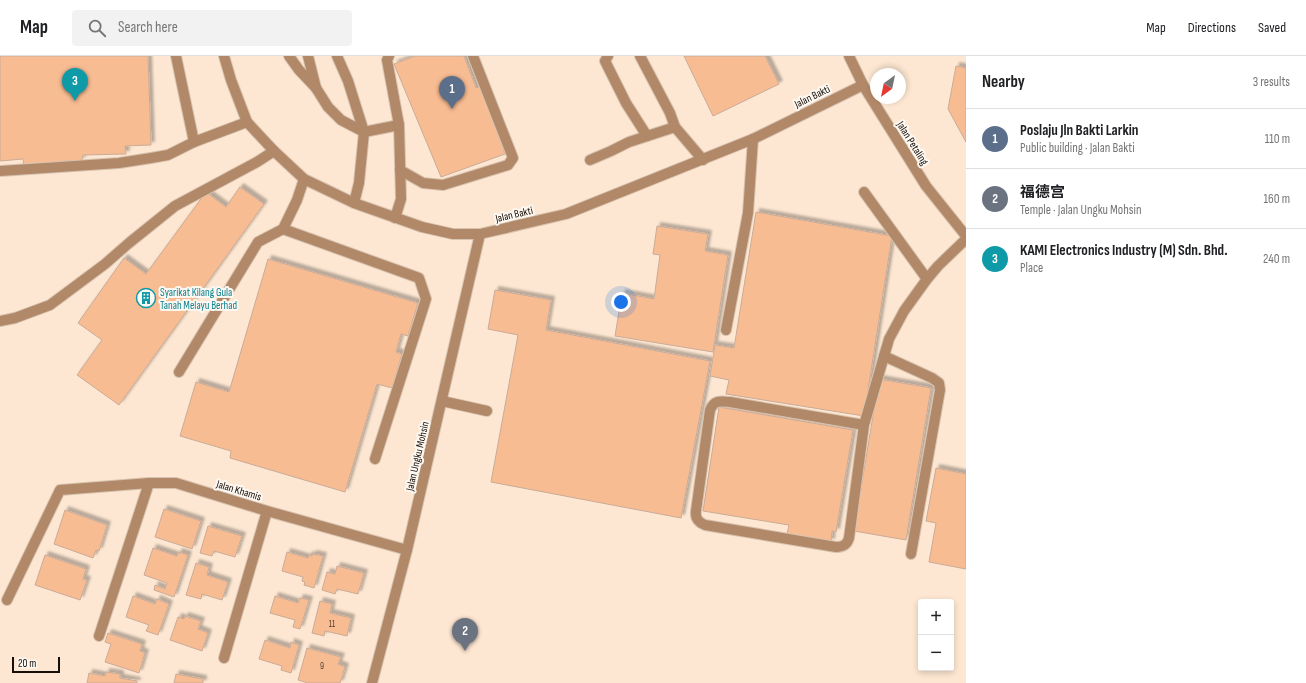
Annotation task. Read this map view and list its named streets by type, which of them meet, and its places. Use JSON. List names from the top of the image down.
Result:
{
  "streets": {
    "street": [
      "Jalan Bakti",
      "Jalan Petaling",
      "Jalan Ungku Mohsin",
      "Jalan Khamis"
    ]
  },
  "crossings": [
    ["Jalan Bakti", "Jalan Petaling"],
    ["Jalan Bakti", "Jalan Ungku Mohsin"],
    ["Jalan Ungku Mohsin", "Jalan Khamis"]
  ],
  "places": {
    "building": ["Syarikat Kilang Gula Tanah Melayu Berhad"]
  },
  "house_numbers": ["11", "9"],
  "scale_bar": "20 m",
  "north": "bottom left",
  "page": {
    "header": "Map",
    "search": "Search here",
    "nav": ["Map", "Directions", "Saved"],
    "heading": ["Nearby", "3 results"],
    "pins": ["3", "1", "2"],
    "list": [
      {
        "mark": "1",
        "name": "Poslaju Jln Bakti Larkin",
        "note": "Public building · Jalan Bakti",
        "value": "110 m"
      },
      {
        "mark": "2",
        "name": "福德宫",
        "note": "Temple · Jalan Ungku Mohsin",
        "value": "160 m"
      },
      {
        "mark": "3",
        "name": "KAMI Electronics Industry (M) Sdn. Bhd.",
        "note": "Place",
        "value": "240 m"
      }
    ],
    "map_buttons": ["+", "−"],
    "scale": "20 m"
  }
}
